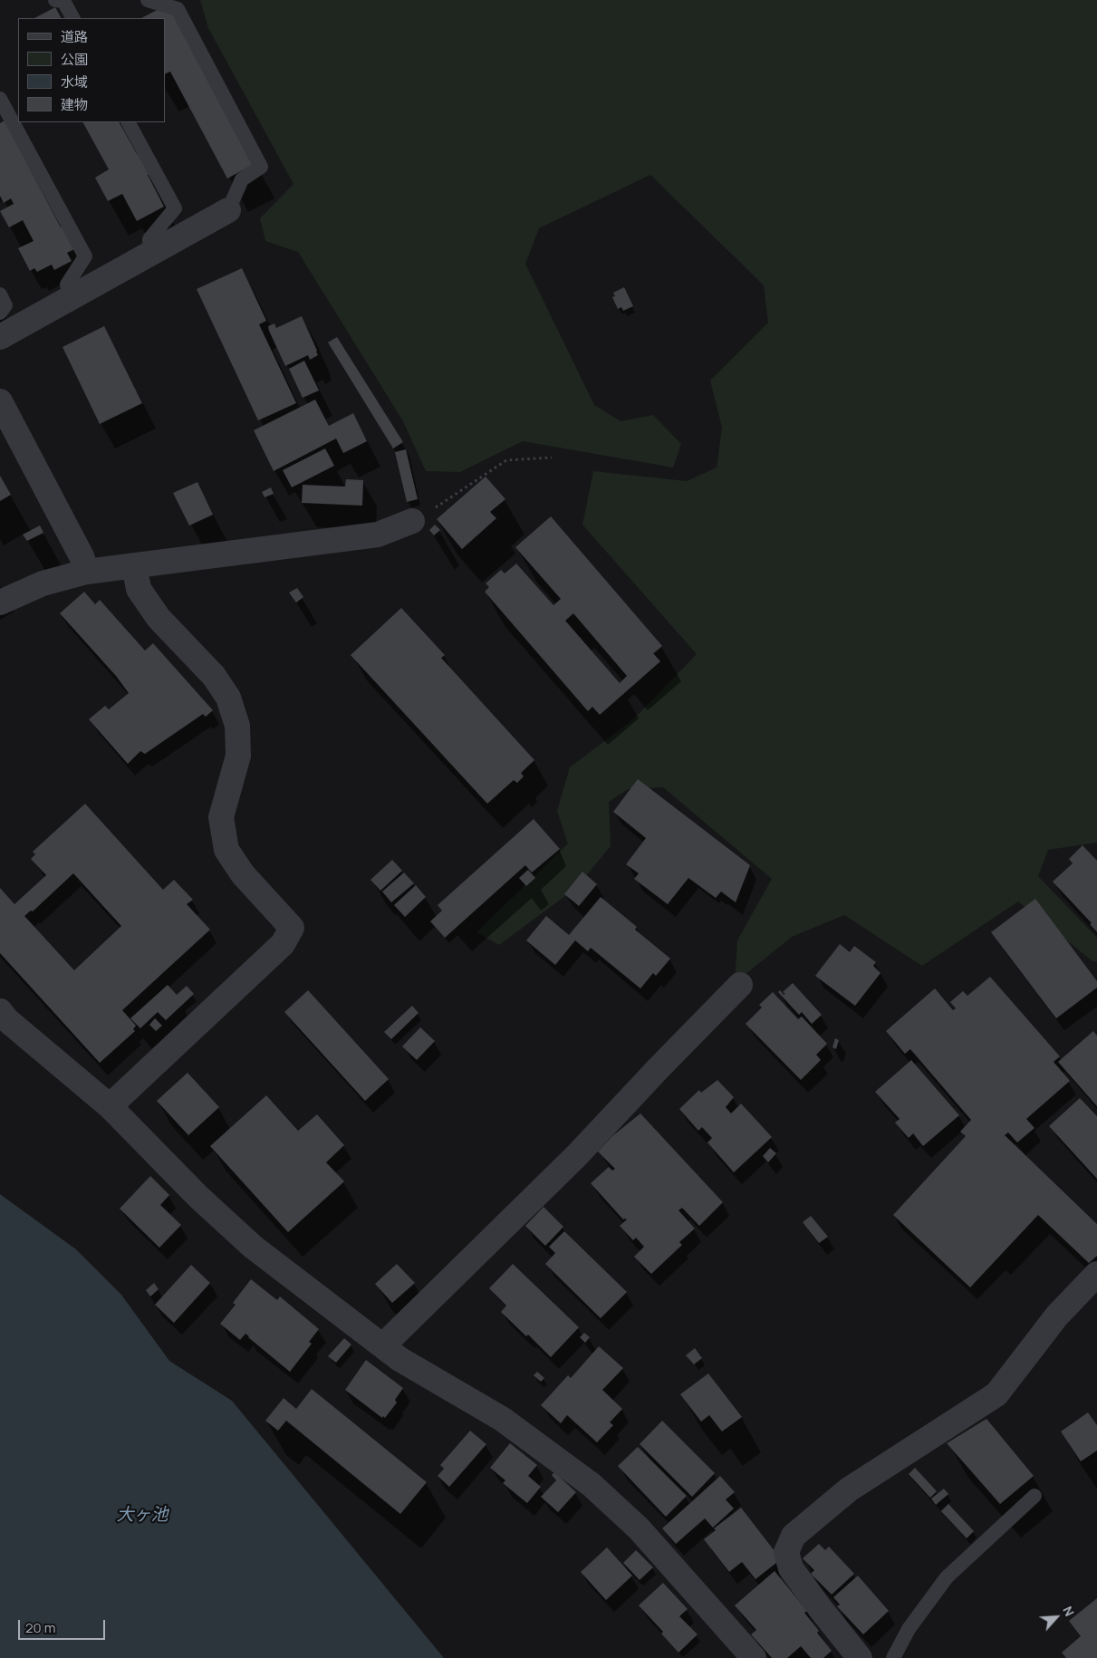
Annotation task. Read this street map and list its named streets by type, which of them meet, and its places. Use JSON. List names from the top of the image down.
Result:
{
  "water": ["大ヶ池"],
  "legend": [
    "道路",
    "公園",
    "水域",
    "建物"
  ],
  "scale_bar": "20 m",
  "north": "top right"
}
